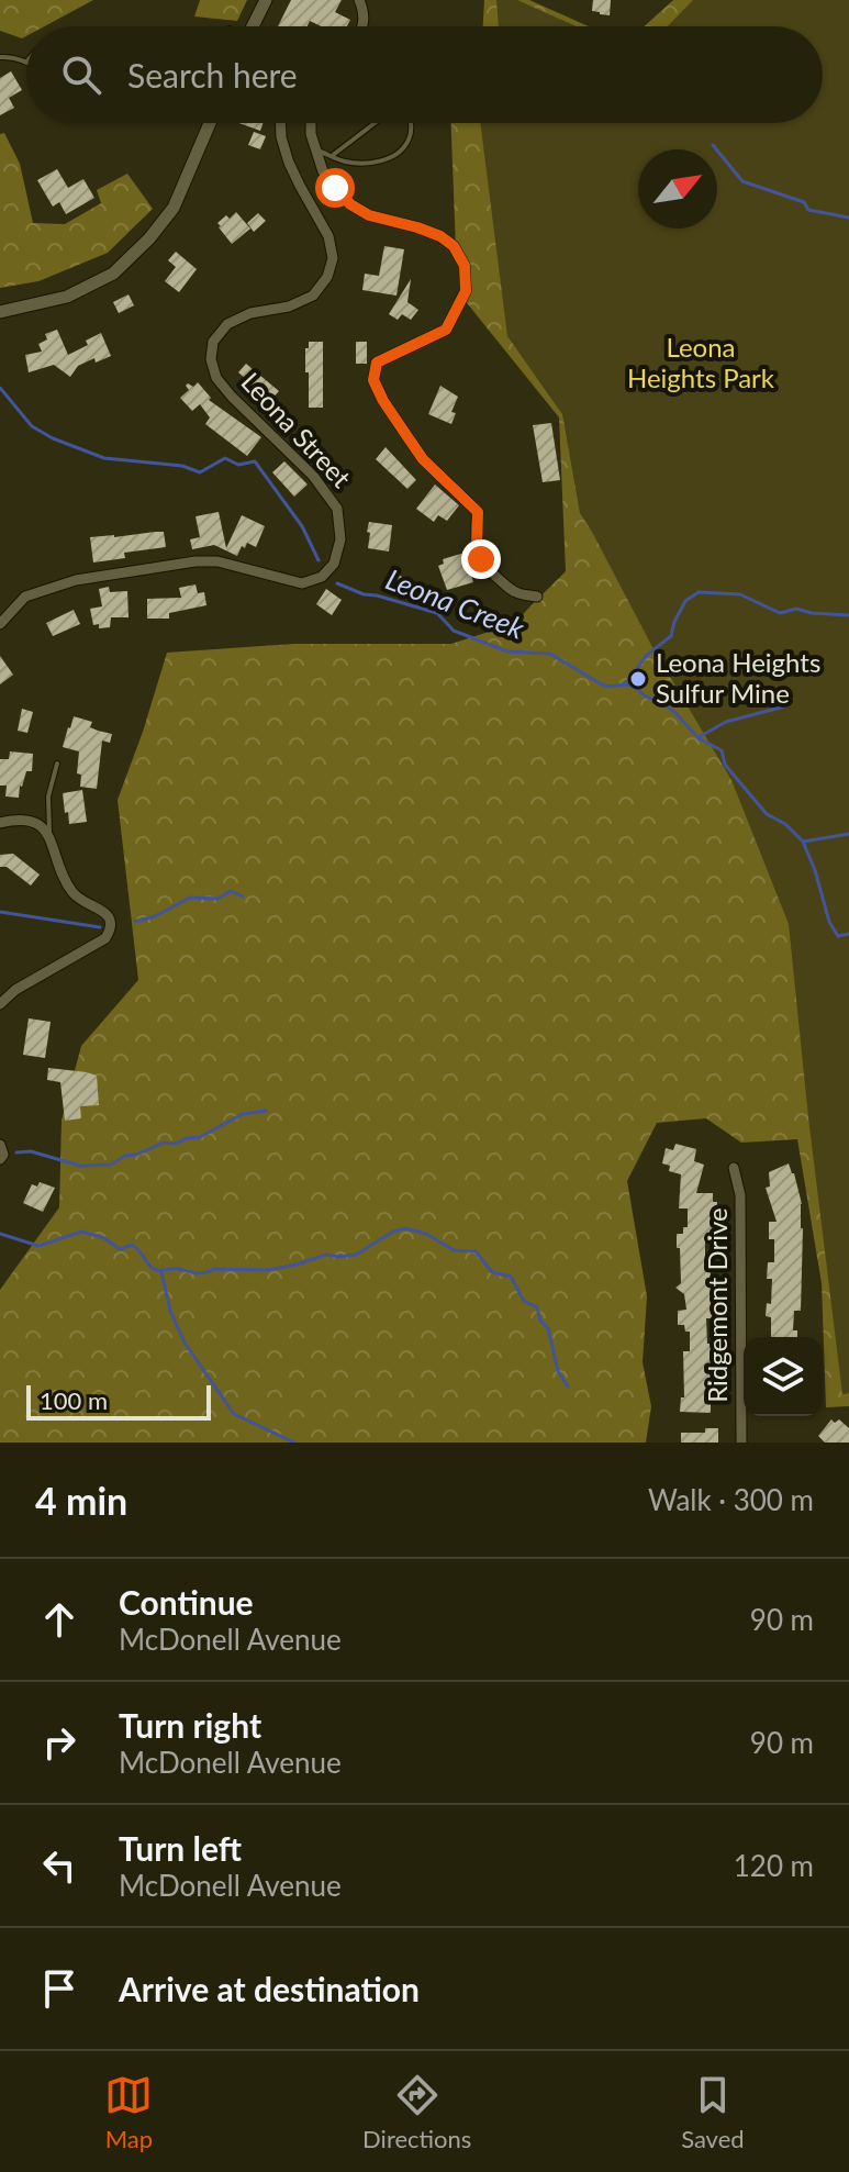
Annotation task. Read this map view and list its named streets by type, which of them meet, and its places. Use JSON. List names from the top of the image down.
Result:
{
  "streets": {
    "street": ["Leona Street", "Ridgemont Drive"]
  },
  "water": ["Leona Creek"],
  "parks": ["Leona Heights Park"],
  "places": ["Leona Heights Sulfur Mine"],
  "scale_bar": "100 m",
  "north": "top right",
  "page": {
    "search": "Search here",
    "scale": "100 m",
    "heading": ["4 min", "Walk · 300 m"],
    "list": [
      ["Continue", "McDonell Avenue", "90 m"],
      ["Turn right", "McDonell Avenue", "90 m"],
      ["Turn left", "McDonell Avenue", "120 m"],
      "Arrive at destination"
    ],
    "nav": ["Map", "Directions", "Saved"]
  }
}
